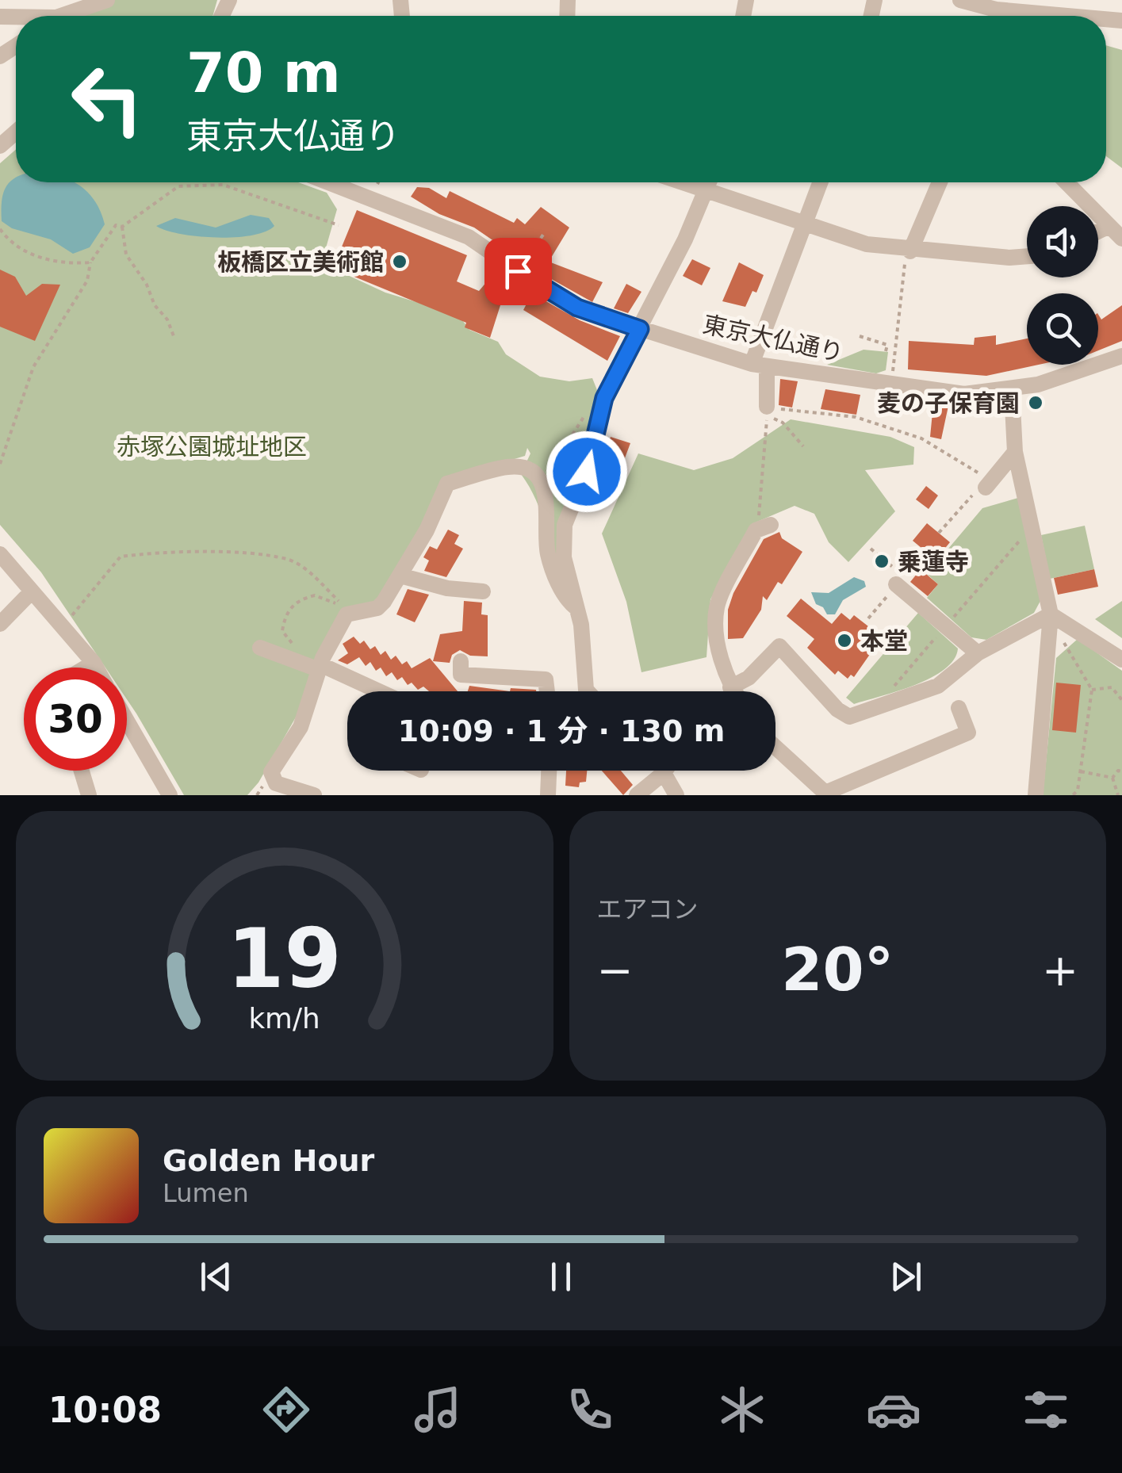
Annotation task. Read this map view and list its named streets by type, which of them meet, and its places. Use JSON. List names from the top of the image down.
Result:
{
  "streets": {
    "street": ["東京大仏通り"]
  },
  "parks": ["赤塚公園城址地区"],
  "places": [
    "板橋区立美術館",
    "麦の子保育園",
    "乗蓮寺",
    "本堂"
  ],
  "page": {
    "turn": ["70 m", "東京大仏通り"],
    "limit": "30",
    "trip": "10:09 · 1 分 · 130 m",
    "tile": "エアコン",
    "heat": ["−", "20°", "+"],
    "song": ["Golden Hour", "Lumen"],
    "tabs": "10:08",
    "gauge": ["19", "km/h"]
  }
}
